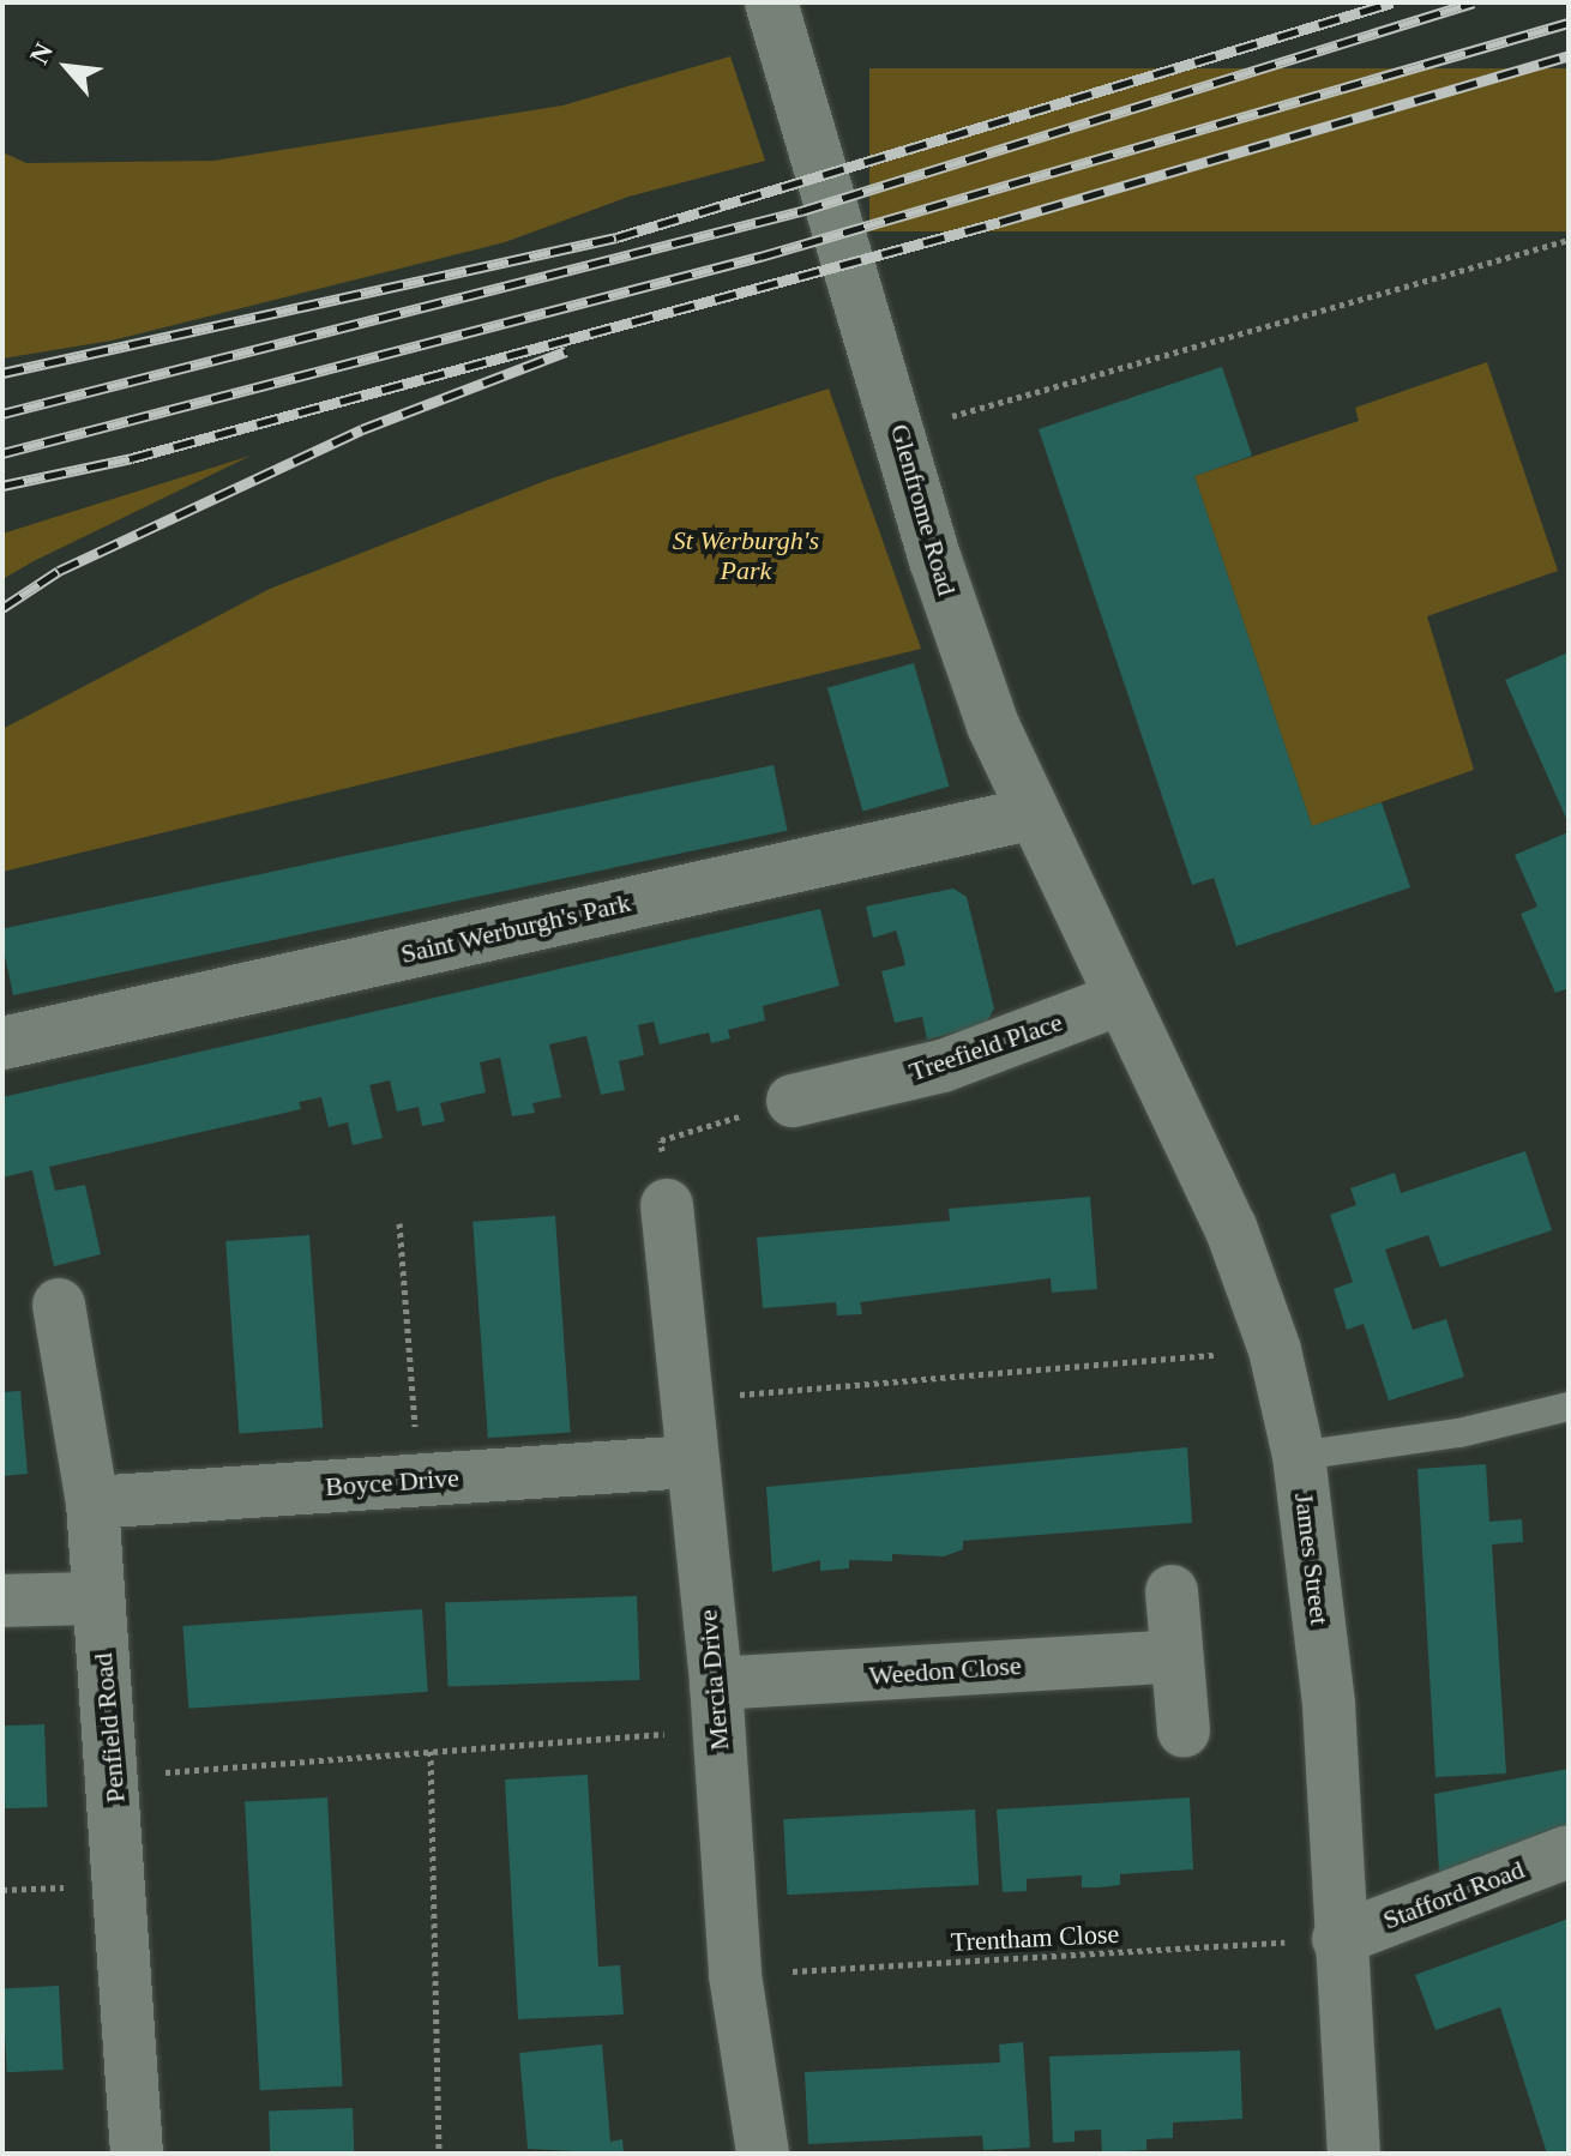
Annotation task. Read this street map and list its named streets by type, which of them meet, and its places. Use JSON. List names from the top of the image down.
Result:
{
  "streets": {
    "street": [
      "Glenfrome Road",
      "Saint Werburgh's Park",
      "Treefield Place",
      "Boyce Drive",
      "James Street",
      "Weedon Close",
      "Mercia Drive",
      "Penfield Road",
      "Stafford Road"
    ],
    "path": ["Trentham Close"]
  },
  "crossings": [
    ["Glenfrome Road", "Saint Werburgh's Park"],
    ["Glenfrome Road", "Treefield Place"],
    ["Glenfrome Road", "James Street"],
    ["Treefield Place", "James Street"],
    ["Boyce Drive", "Mercia Drive"],
    ["Boyce Drive", "Penfield Road"],
    ["James Street", "Stafford Road"],
    ["James Street", "Trentham Close"],
    ["Weedon Close", "Mercia Drive"],
    ["Mercia Drive", "Trentham Close"],
    ["Stafford Road", "Trentham Close"]
  ],
  "parks": ["St Werburgh's Park"],
  "north": "top left"
}
